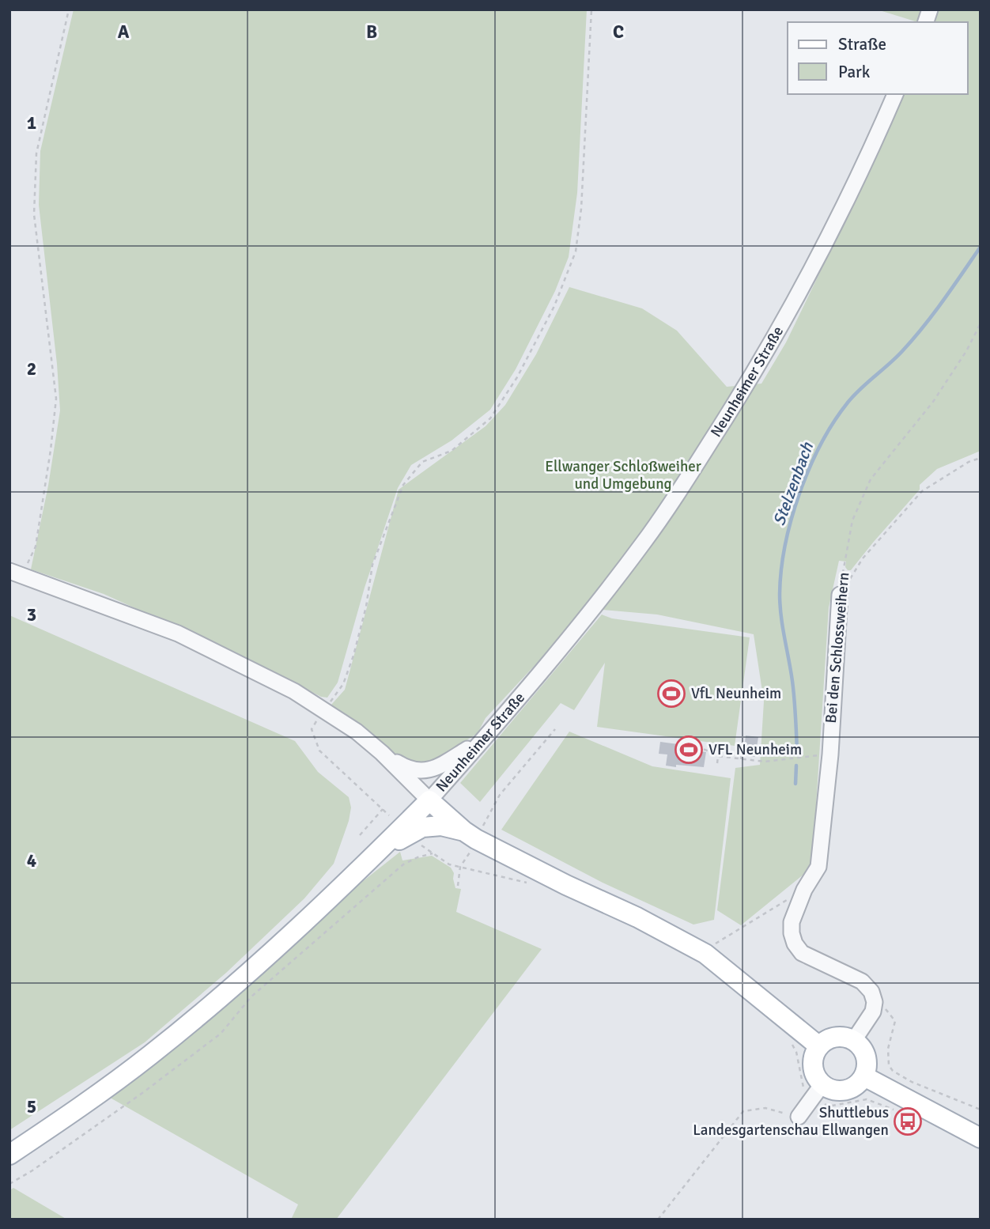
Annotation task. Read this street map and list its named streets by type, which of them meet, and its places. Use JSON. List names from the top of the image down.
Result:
{
  "streets": {
    "street": ["Neunheimer Straße", "Bei den Schlossweihern"]
  },
  "water": ["Stelzenbach"],
  "parks": ["Ellwanger Schloßweiher und Umgebung"],
  "places": {
    "sports": ["VfL Neunheim", "VFL Neunheim"],
    "bus stop": ["Shuttlebus Landesgartenschau Ellwangen"]
  },
  "legend": ["Straße", "Park"],
  "grid": {
    "columns": ["A", "B", "C"],
    "rows": [
      "1",
      "2",
      "3",
      "4",
      "5"
    ]
  }
}
